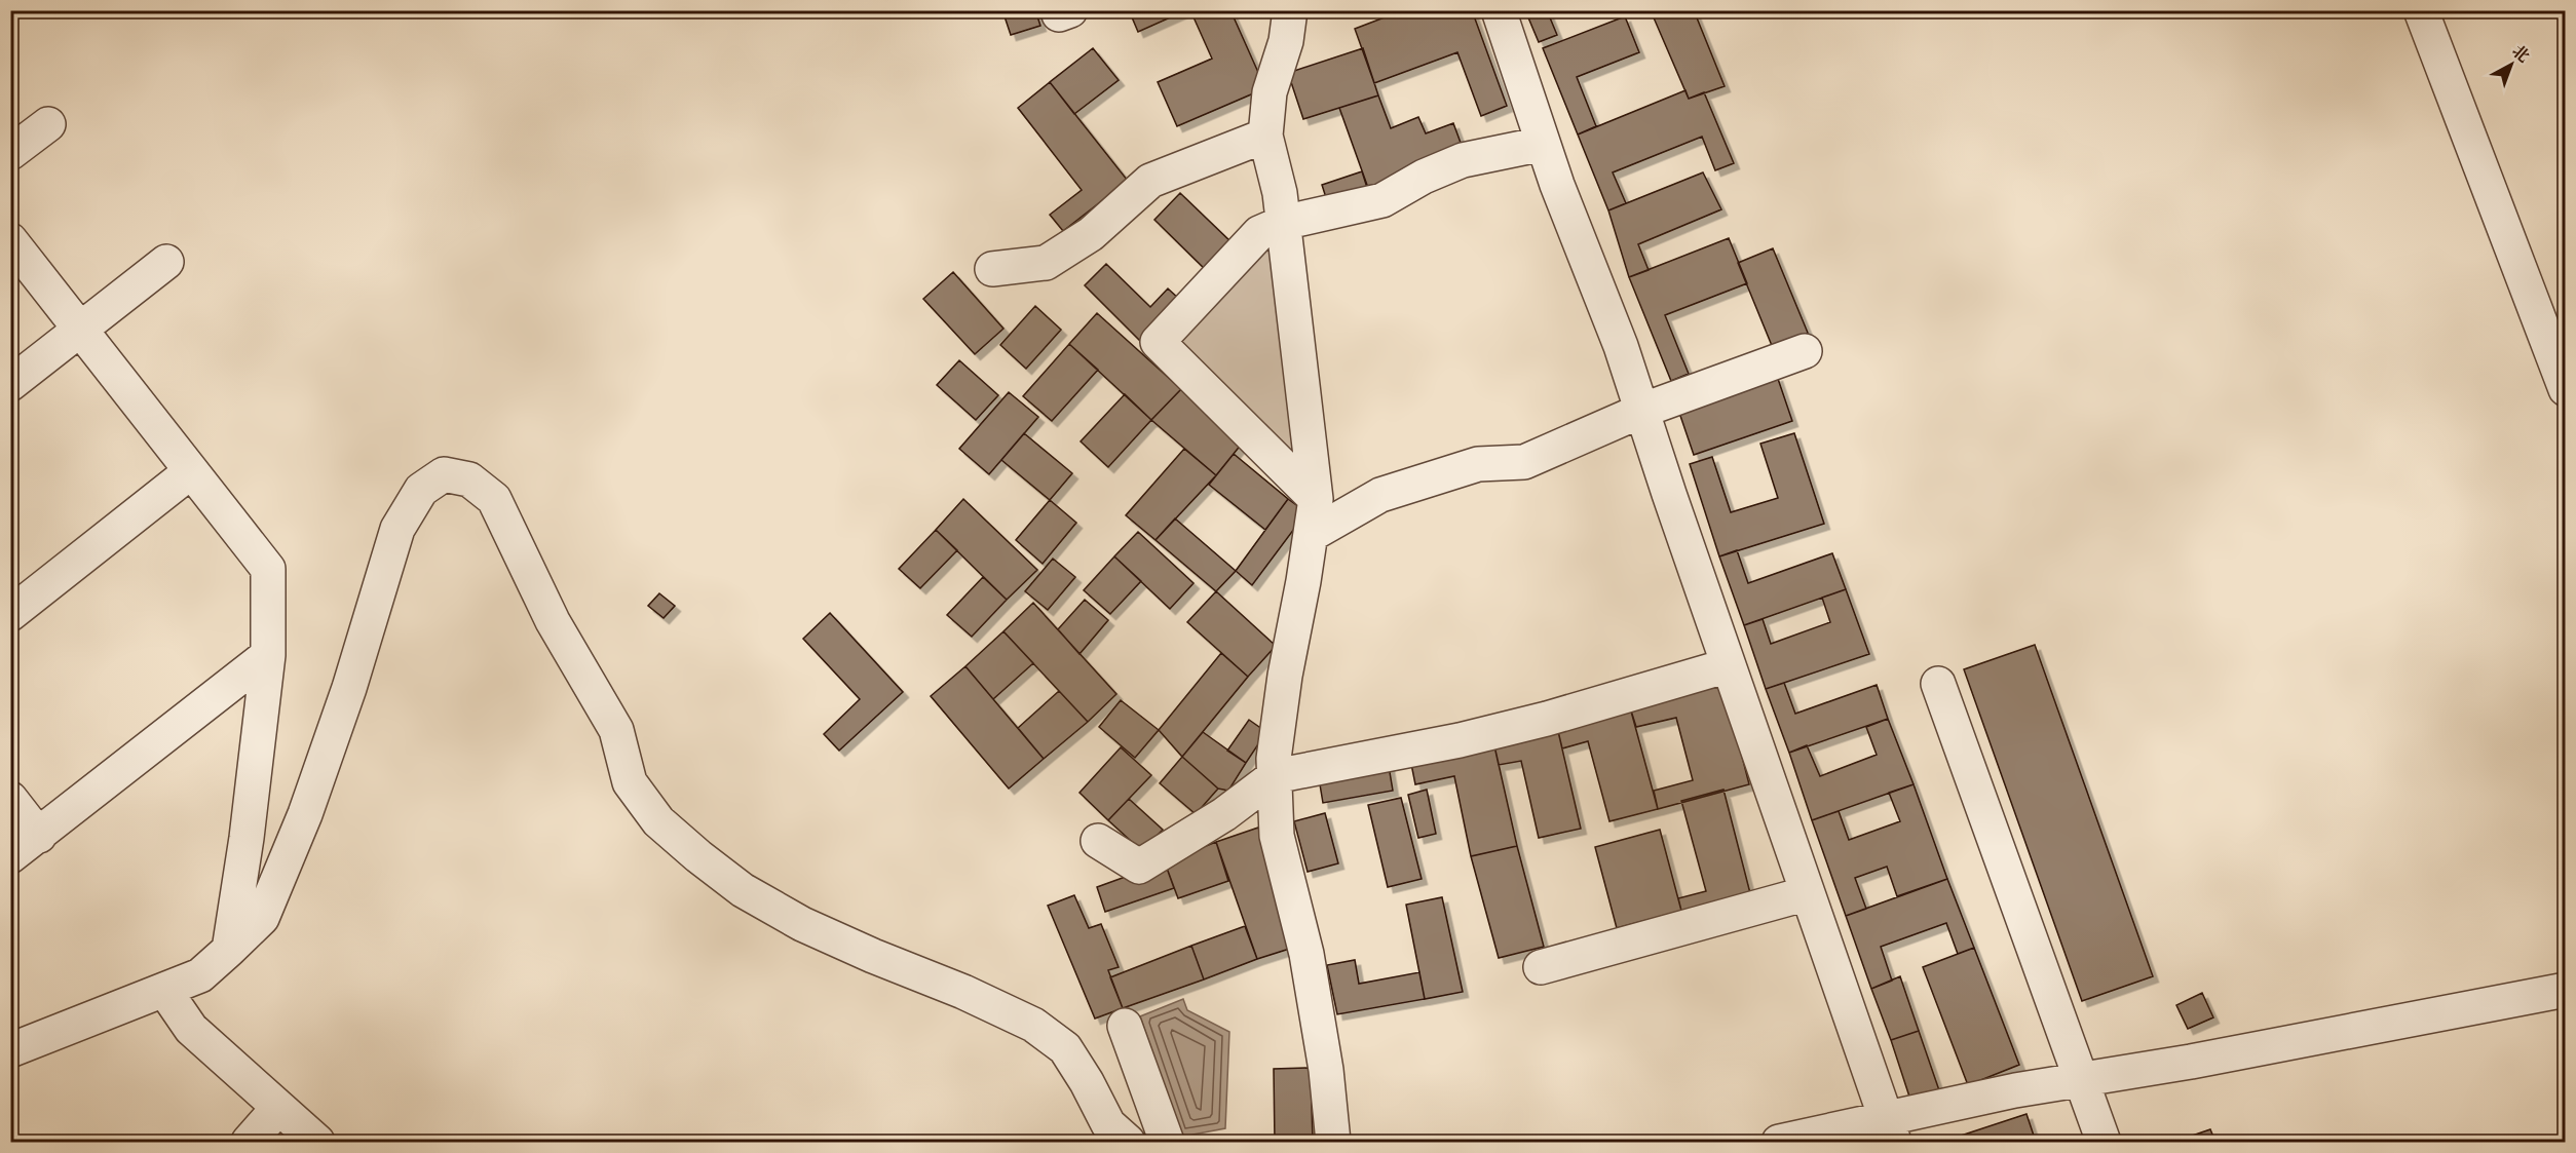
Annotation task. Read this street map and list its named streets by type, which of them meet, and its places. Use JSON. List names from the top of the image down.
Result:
{
  "north": "top right"
}
